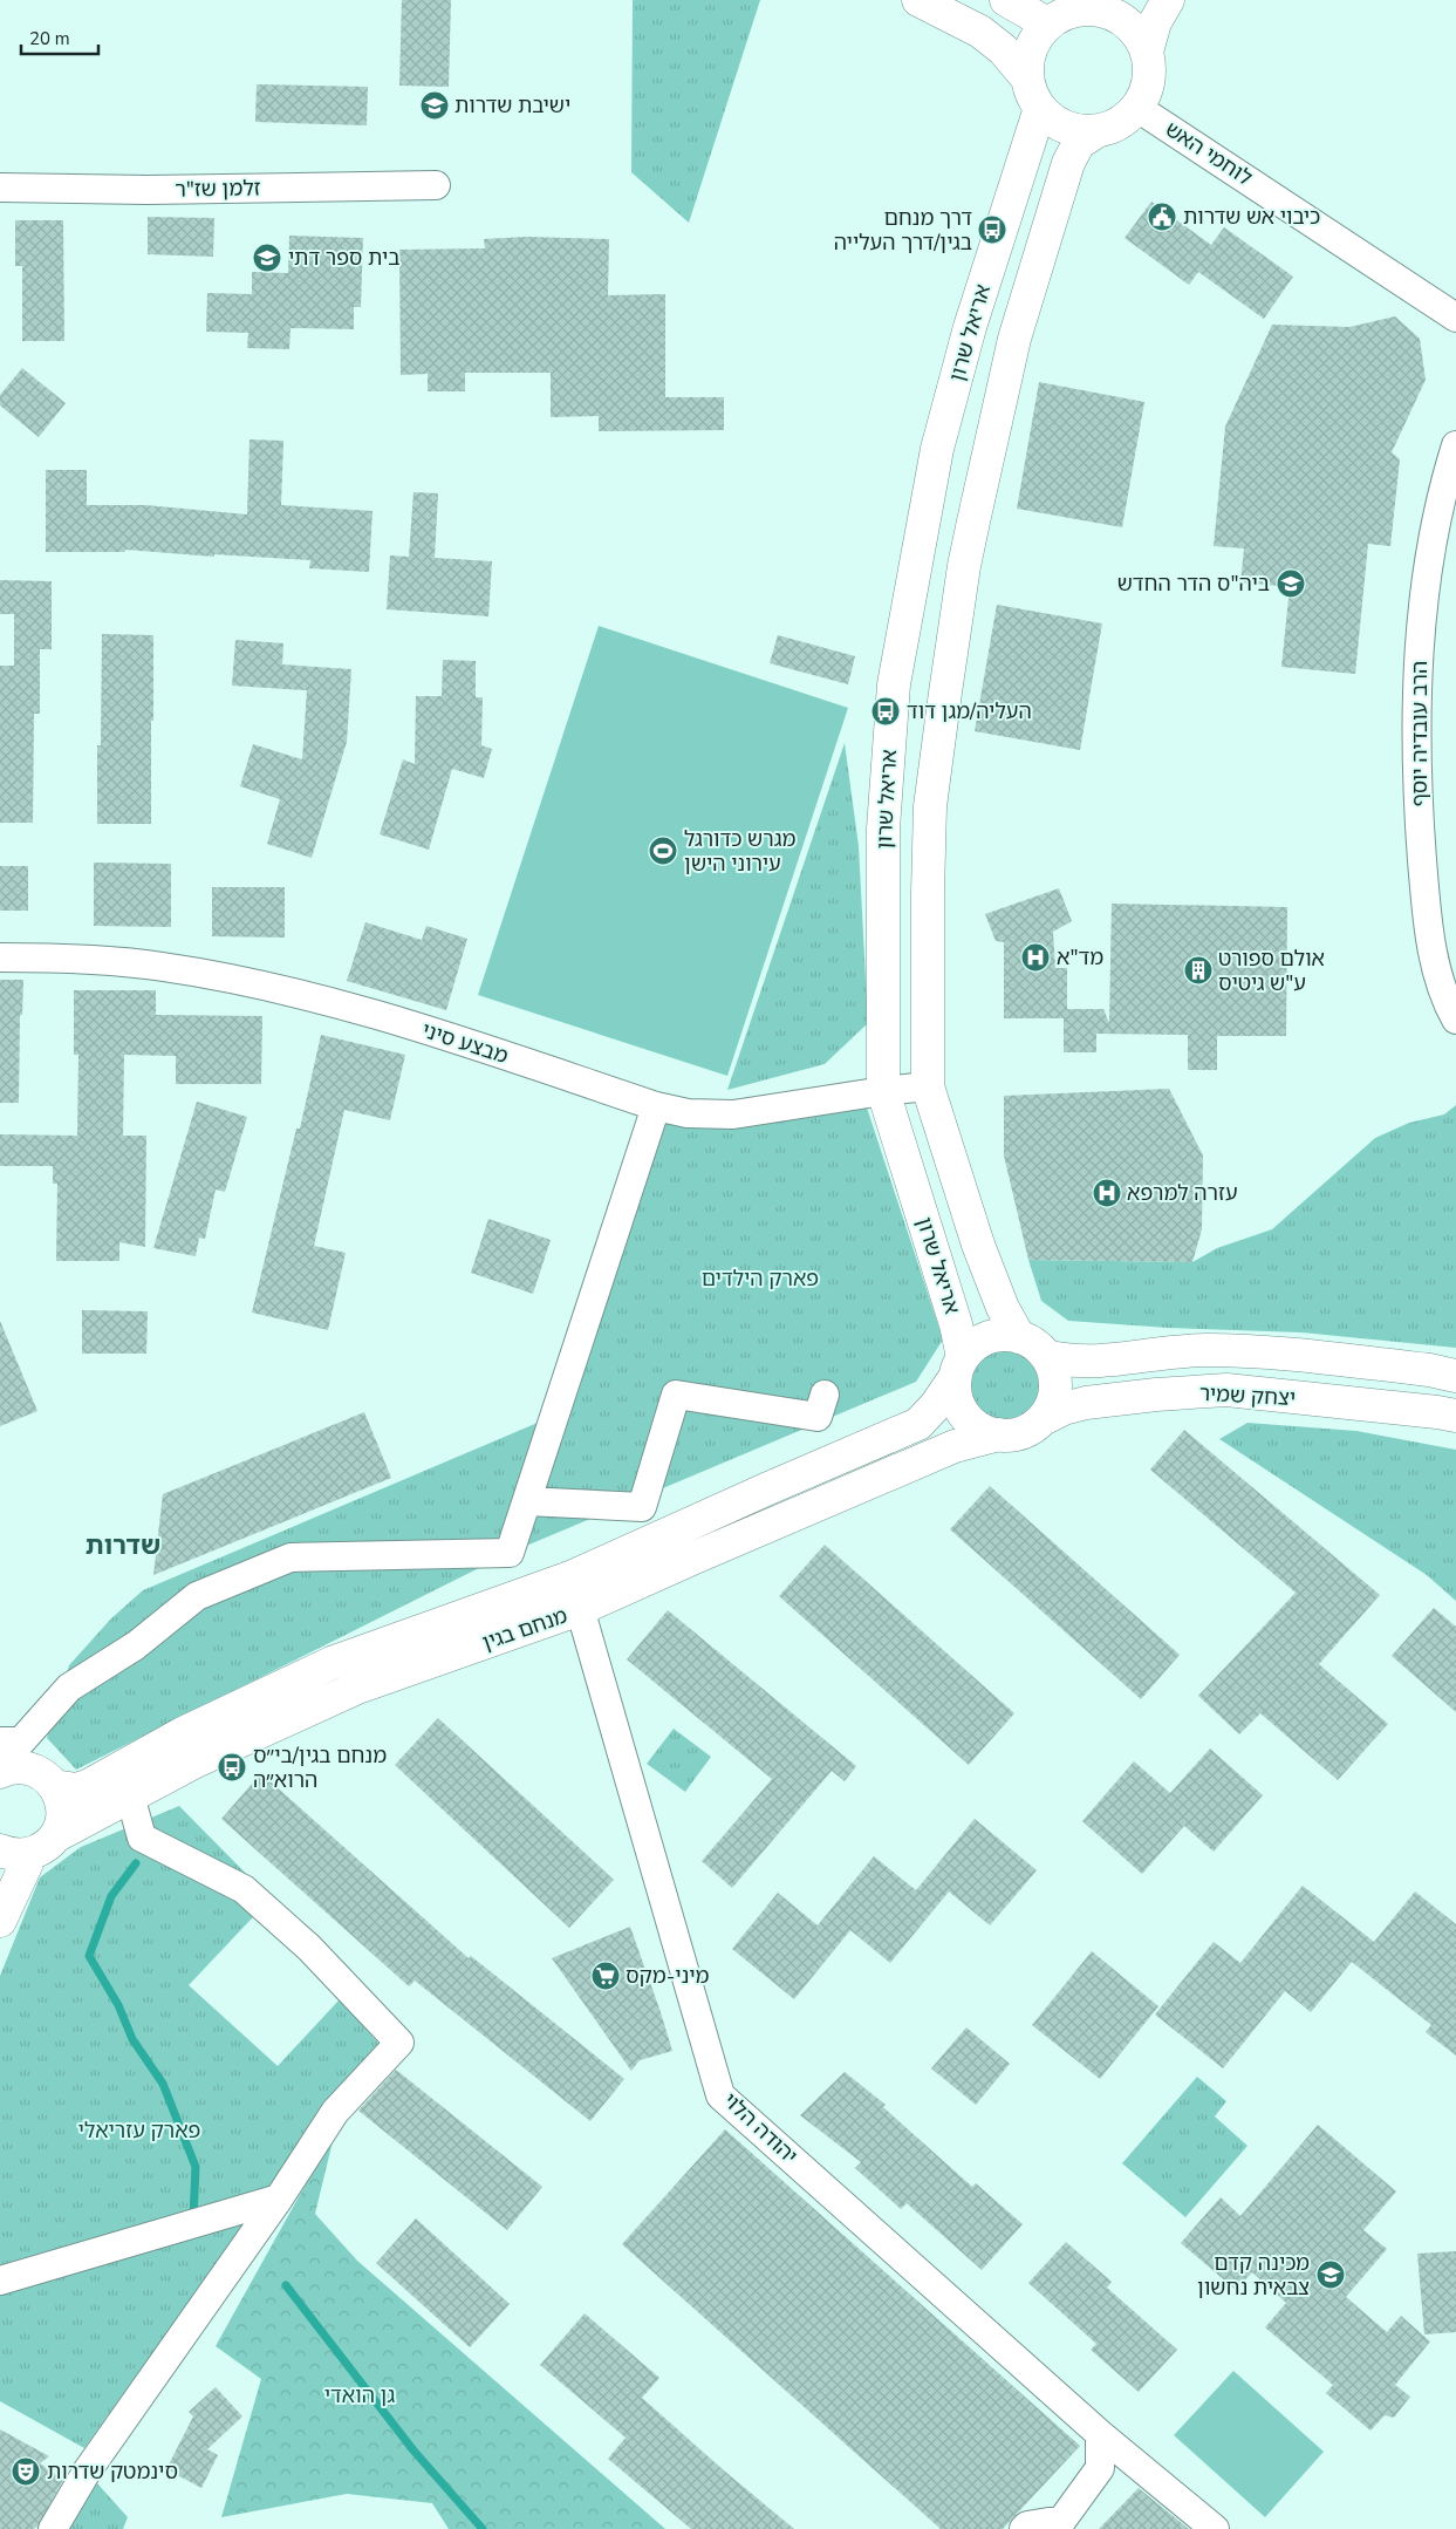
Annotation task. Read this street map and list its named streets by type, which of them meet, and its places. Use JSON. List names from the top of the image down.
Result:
{
  "streets": {
    "main road": ["אריאל שרון", "יצחק שמיר", "מנחם בגין"],
    "street": [
      "לוחמי האש",
      "זלמן שז\"ר",
      "הרב עובדיה יוסף",
      "מבצע סיני",
      "יהודה הלוי"
    ]
  },
  "crossings": [
    ["לוחמי האש", "אריאל שרון"],
    ["אריאל שרון", "מבצע סיני"],
    ["אריאל שרון", "יצחק שמיר"],
    ["אריאל שרון", "מנחם בגין"],
    ["יצחק שמיר", "מנחם בגין"],
    ["מנחם בגין", "יהודה הלוי"]
  ],
  "districts": ["שדרות"],
  "parks": ["פארק הילדים", "פארק עזריאלי", "גן הואדי"],
  "places": {
    "school or university": [
      "ישיבת שדרות",
      "בית ספר דתי",
      "ביה\"ס הדר החדש",
      "מכינה קדם צבאית נחשון"
    ],
    "public building": ["כיבוי אש שדרות"],
    "bus stop": ["דרך מנחם בגין/דרך העלייה", "העליה/מגן דוד", "מנחם בגין/בי״ס הרוא״ה"],
    "sports": ["מגרש כדורגל עירוני הישן"],
    "hospital": ["מד\"א", "עזרה למרפא"],
    "building": ["אולם ספורט ע\"ש גיטיס"],
    "supermarket": ["מיני-מקס"],
    "theatre": ["סינמטק שדרות"]
  },
  "scale_bar": "20 m"
}
